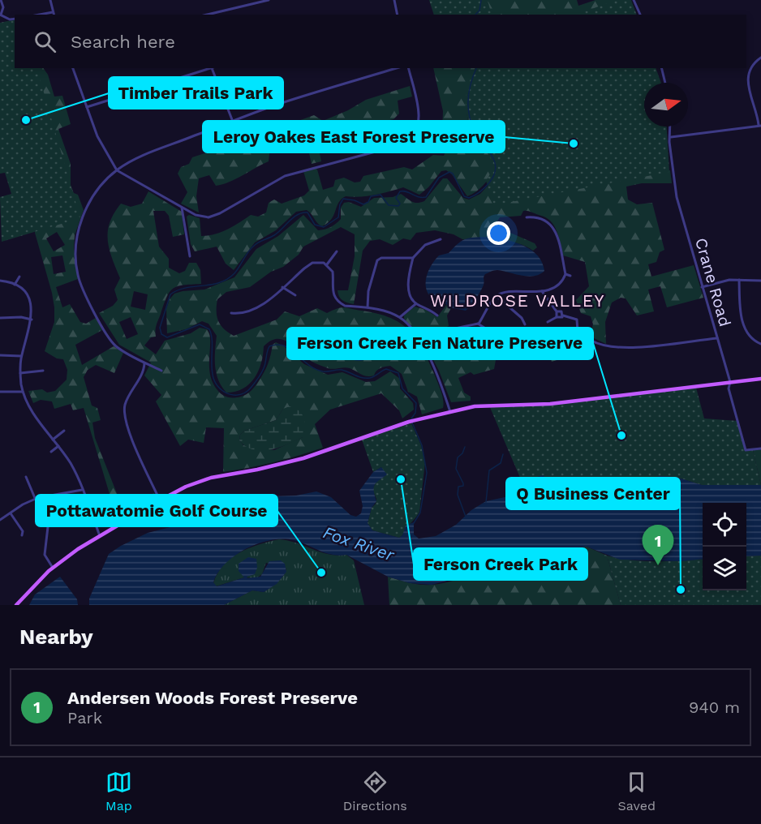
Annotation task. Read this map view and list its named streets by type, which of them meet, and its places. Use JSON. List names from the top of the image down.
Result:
{
  "streets": {
    "street": ["Crane Road"]
  },
  "districts": ["WILDROSE VALLEY"],
  "water": ["Fox River"],
  "places": [
    "Timber Trails Park",
    "Leroy Oakes East Forest Preserve",
    "Ferson Creek Fen Nature Preserve",
    "Ferson Creek Park",
    "Pottawatomie Golf Course",
    "Q Business Center"
  ],
  "north": "right",
  "page": {
    "search": "Search here",
    "pins": "1",
    "heading": "Nearby",
    "list": [
      {
        "mark": "1",
        "name": "Andersen Woods Forest Preserve",
        "note": "Park",
        "value": "940 m"
      }
    ],
    "nav": ["Map", "Directions", "Saved"]
  }
}
